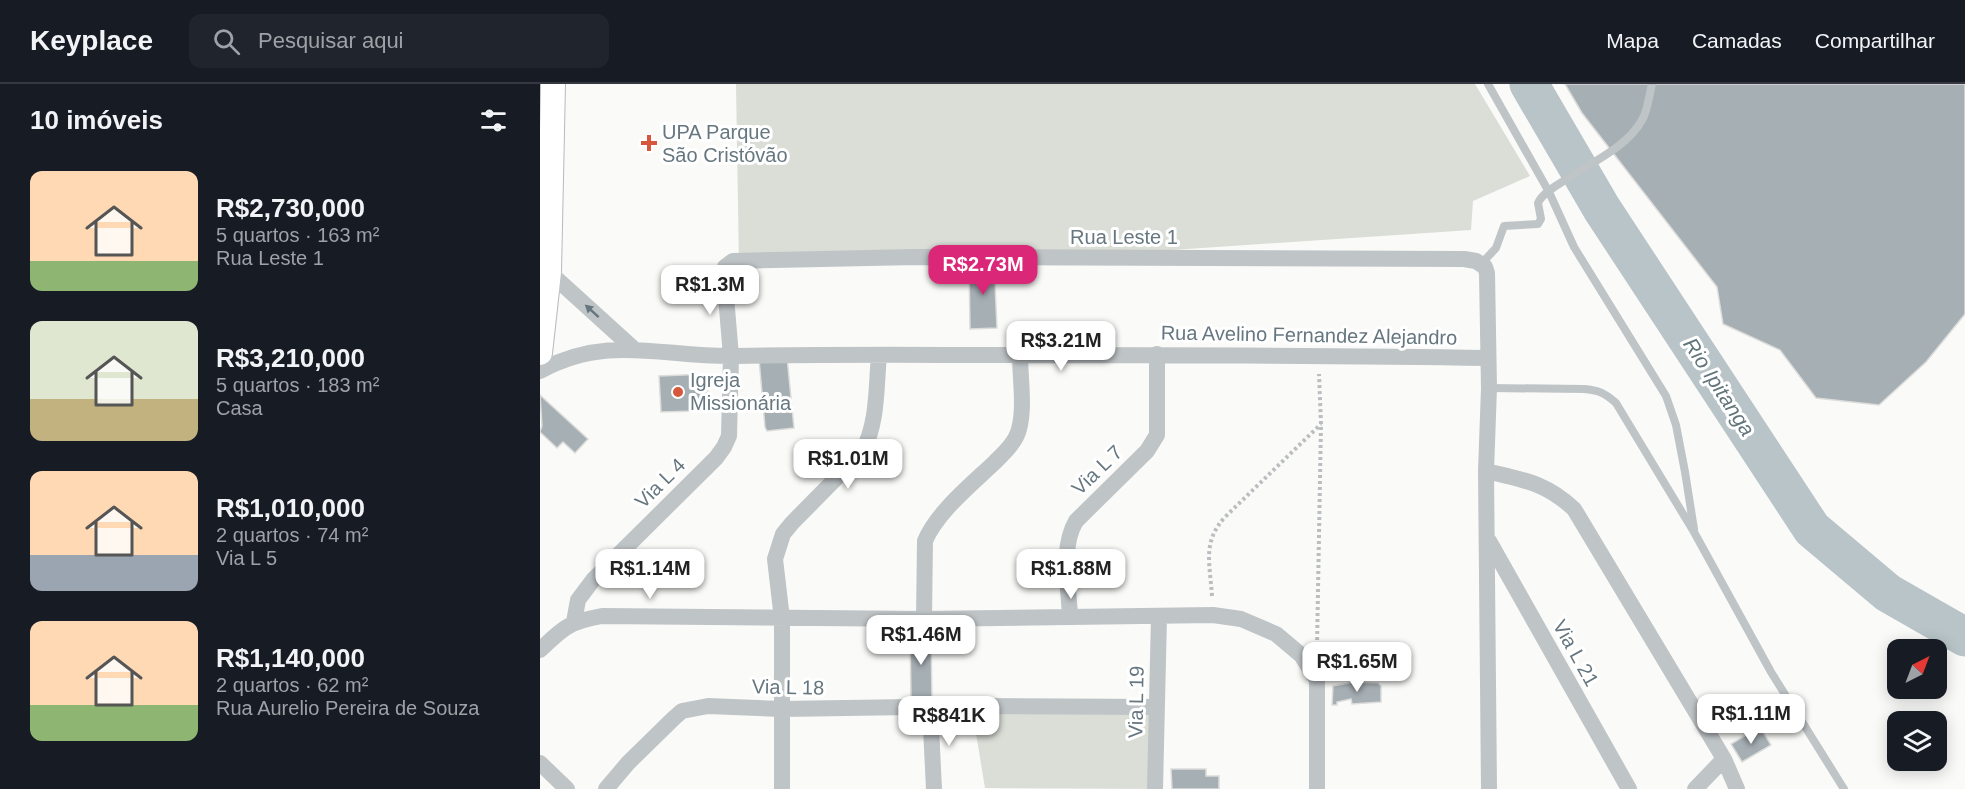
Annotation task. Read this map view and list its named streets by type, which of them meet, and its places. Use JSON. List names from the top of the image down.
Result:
{
  "streets": {
    "street": [
      "Rua Leste 1",
      "Rua Avelino Fernandez Alejandro",
      "Via L 7",
      "Via L 4",
      "Via L 21",
      "Via L 18",
      "Via L 19"
    ]
  },
  "crossings": [
    ["Rua Leste 1", "Rua Avelino Fernandez Alejandro"],
    ["Rua Leste 1", "Via L 4"],
    ["Rua Avelino Fernandez Alejandro", "Via L 7"],
    ["Rua Avelino Fernandez Alejandro", "Via L 4"],
    ["Via L 18", "Via L 19"]
  ],
  "water": ["Rio Ipitanga"],
  "places": {
    "health": ["UPA Parque São Cristóvão"],
    "other": ["Igreja Missionária"]
  },
  "north": "top right",
  "page": {
    "header": "Keyplace",
    "search": "Pesquisar aqui",
    "nav": ["Mapa", "Camadas", "Compartilhar"],
    "heading": "10 imóveis",
    "list": [
      {
        "name": "R$2,730,000",
        "note": "5 quartos · 163 m² · Rua Leste 1"
      },
      {
        "name": "R$3,210,000",
        "note": "5 quartos · 183 m² · Casa"
      },
      {
        "name": "R$1,010,000",
        "note": "2 quartos · 74 m² · Via L 5"
      },
      {
        "name": "R$1,140,000",
        "note": "2 quartos · 62 m² · Rua Aurelio Pereira de Souza"
      }
    ],
    "price": [
      "R$2.73M",
      "R$1.3M",
      "R$3.21M",
      "R$1.01M",
      "R$1.14M",
      "R$1.88M",
      "R$1.46M",
      "R$1.65M",
      "R$1.11M",
      "R$841K"
    ]
  }
}
